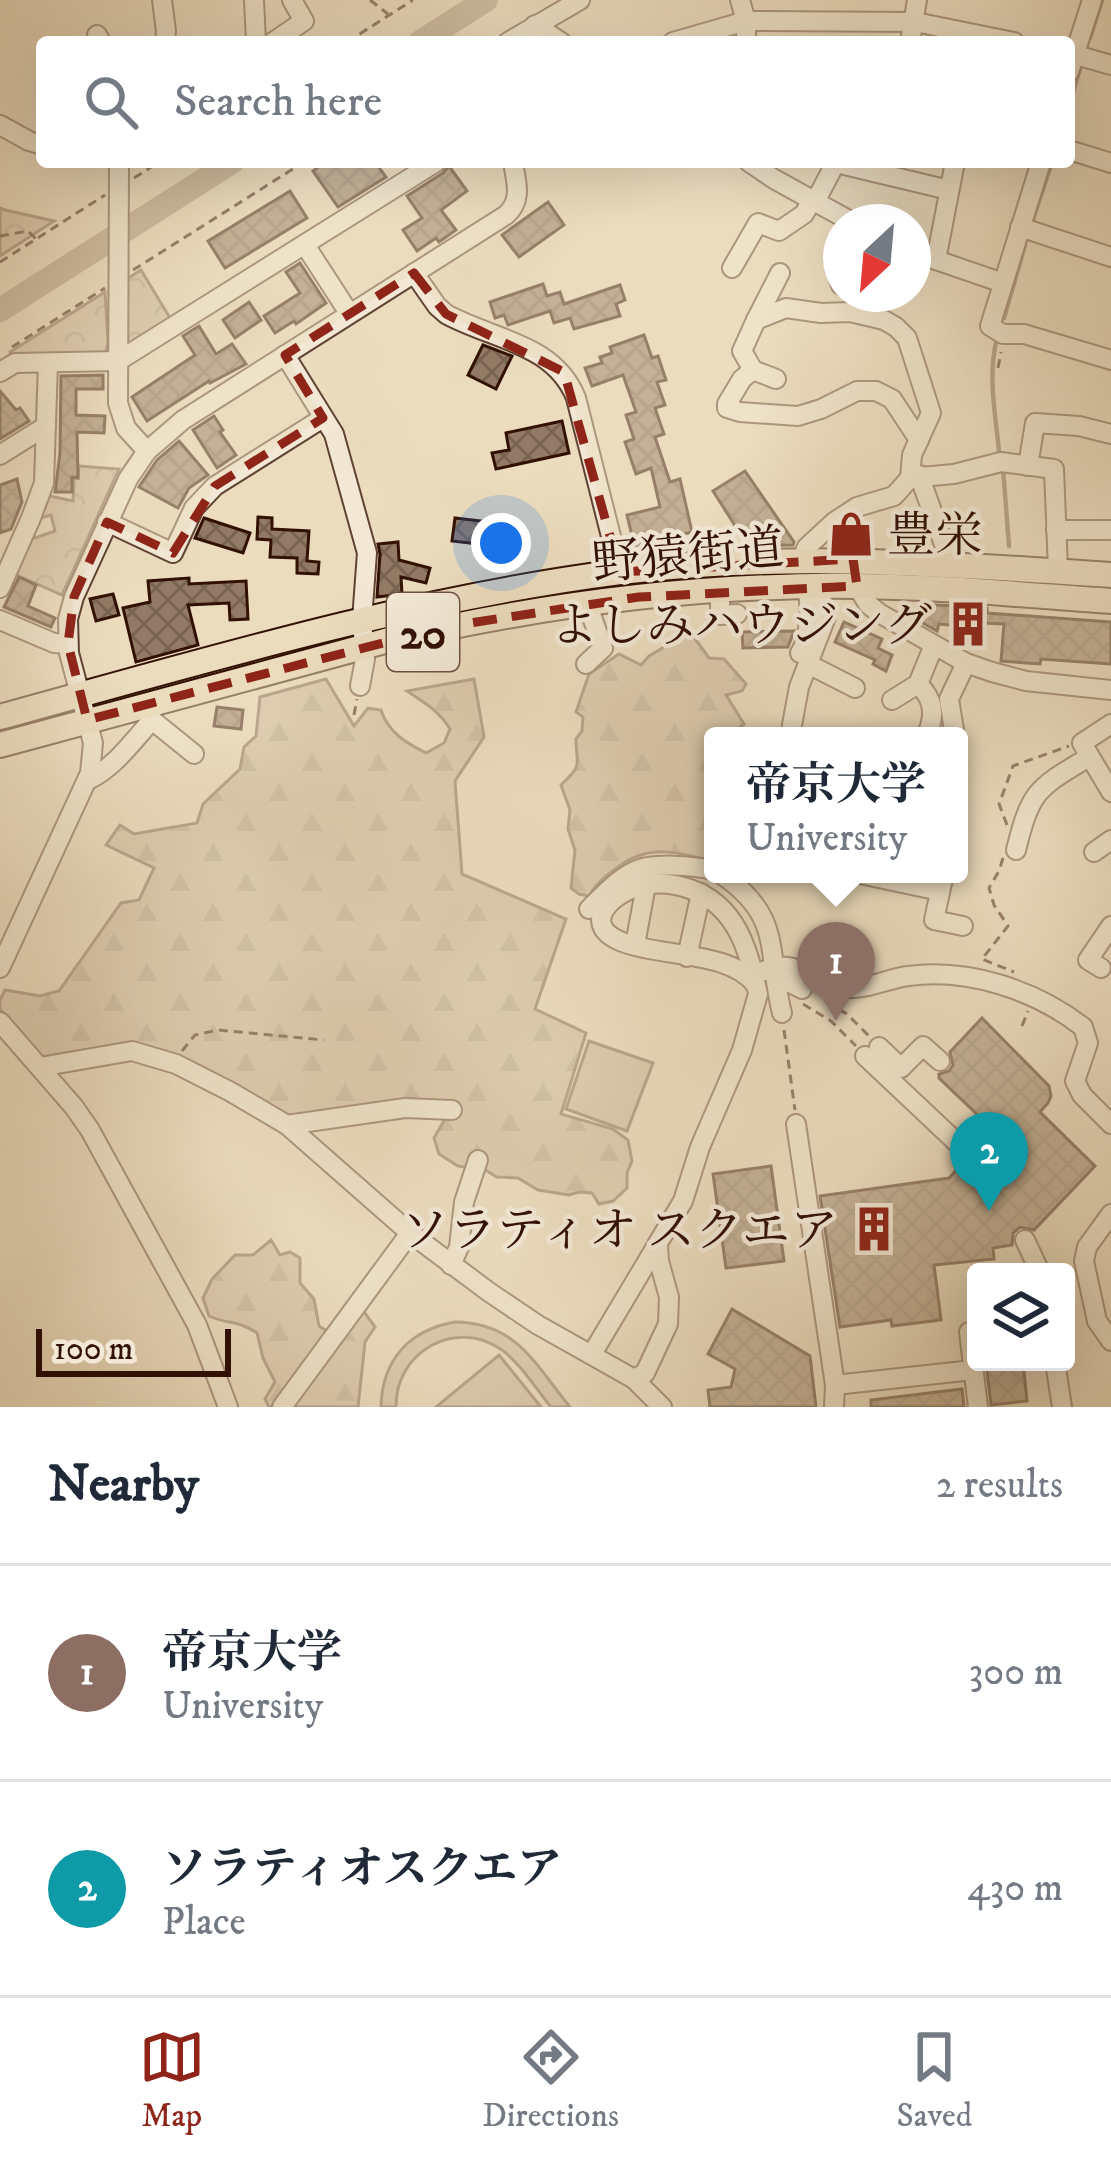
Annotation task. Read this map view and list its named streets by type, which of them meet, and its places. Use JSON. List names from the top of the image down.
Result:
{
  "streets": {
    "main road": ["野猿街道", "20"]
  },
  "places": {
    "shop": ["豊栄"],
    "building": ["よしみハウジング", "ソラティオ スクエア"]
  },
  "scale_bar": "100 m",
  "north": "bottom left",
  "page": {
    "search": "Search here",
    "popup": ["帝京大学", "University"],
    "pins": ["1", "2"],
    "scale": "100 m",
    "heading": ["Nearby", "2 results"],
    "list": [
      {
        "mark": "1",
        "name": "帝京大学",
        "note": "University",
        "value": "300 m"
      },
      {
        "mark": "2",
        "name": "ソラティオスクエア",
        "note": "Place",
        "value": "430 m"
      }
    ],
    "nav": ["Map", "Directions", "Saved"]
  }
}
